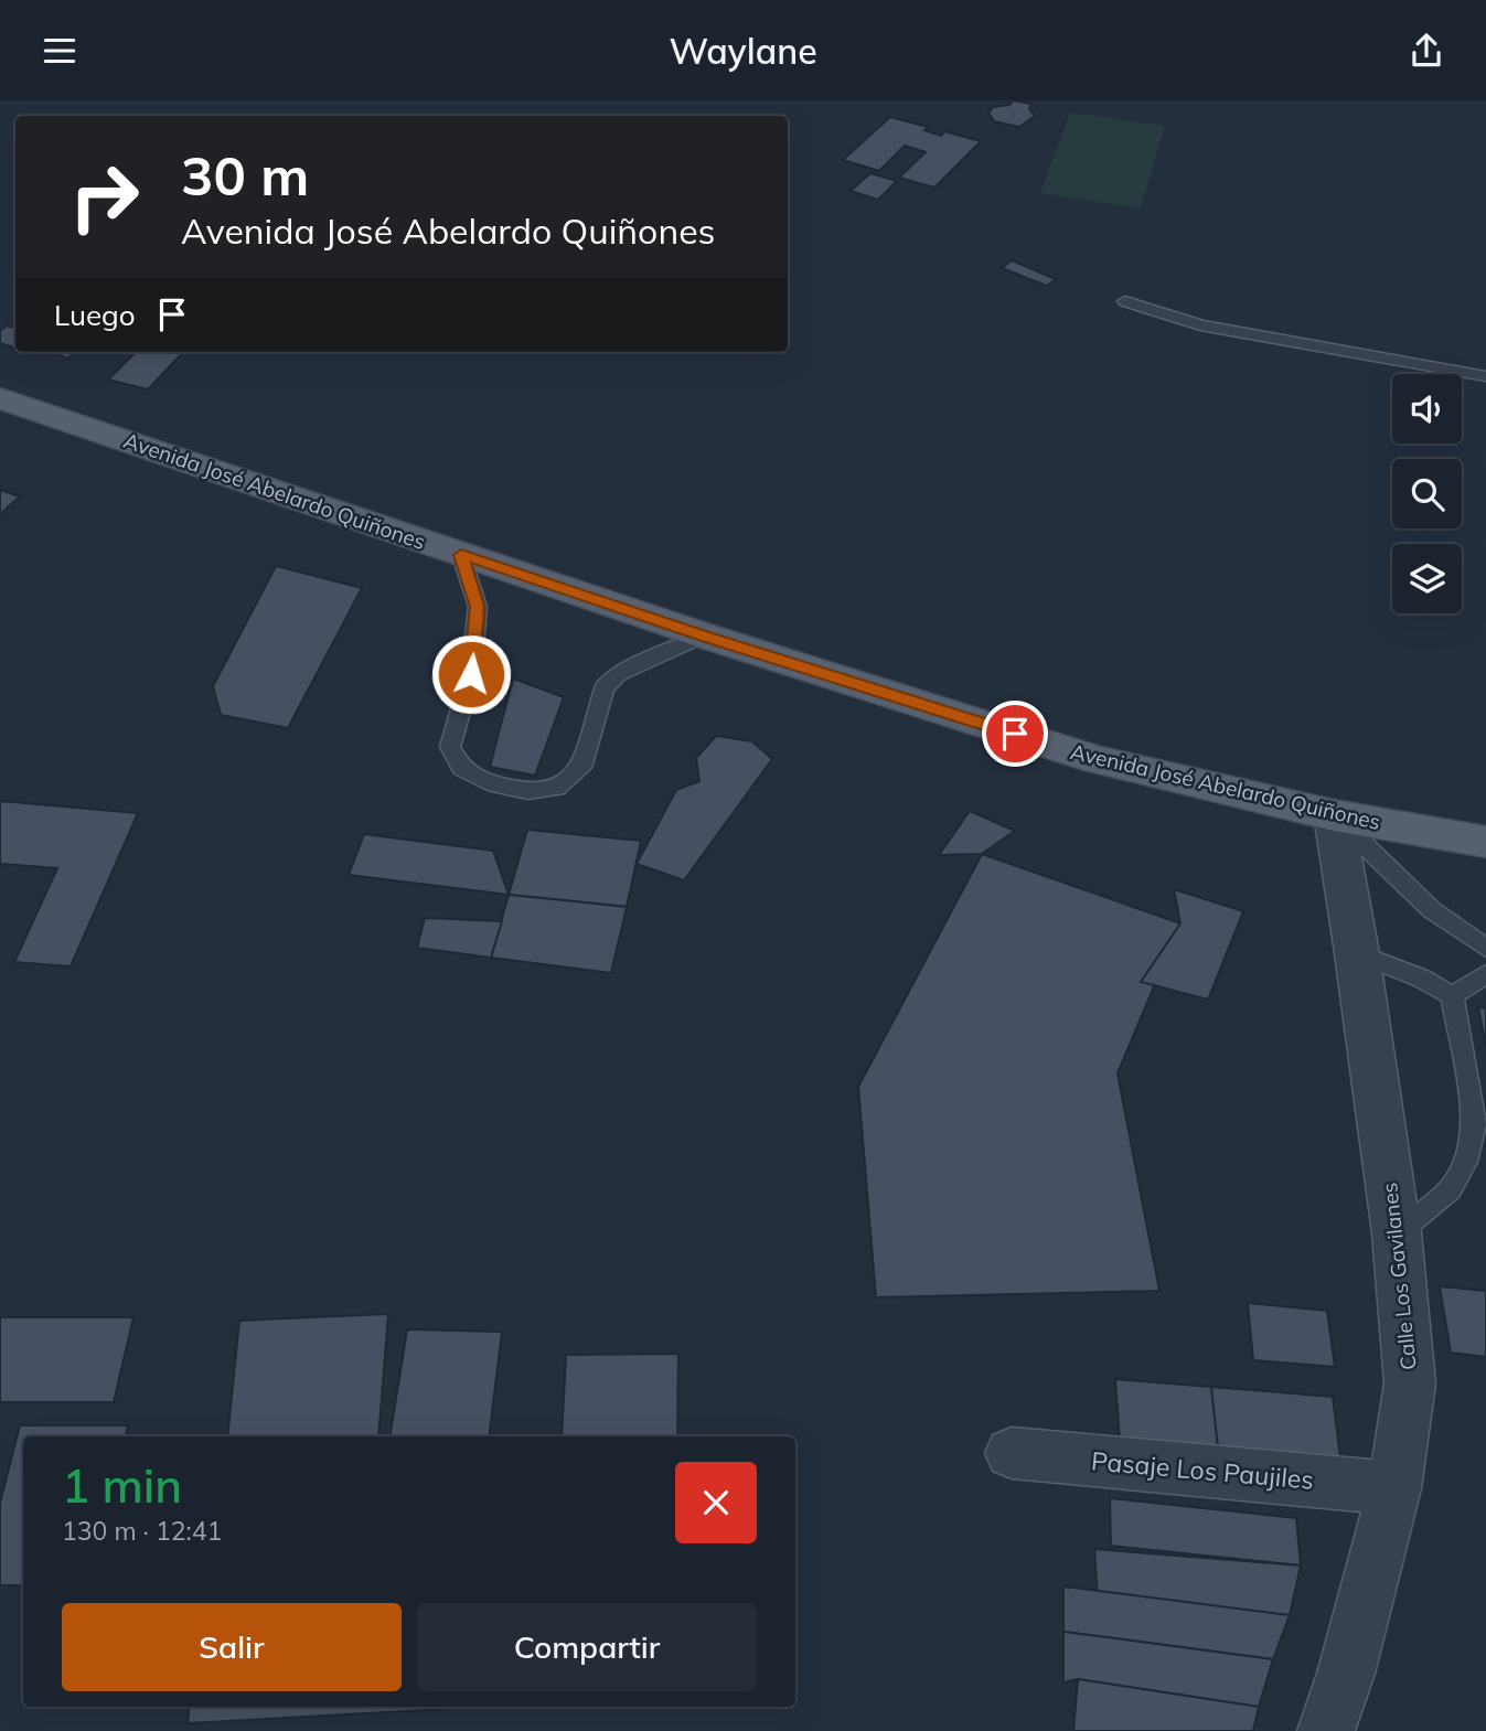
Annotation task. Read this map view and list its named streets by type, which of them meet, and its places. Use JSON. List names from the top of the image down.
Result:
{
  "streets": {
    "main road": ["Avenida José Abelardo Quiñones"],
    "street": ["Calle Los Gavilanes", "Pasaje Los Paujiles"]
  },
  "crossings": [
    ["Avenida José Abelardo Quiñones", "Calle Los Gavilanes"],
    ["Calle Los Gavilanes", "Pasaje Los Paujiles"]
  ],
  "page": {
    "header": "Waylane",
    "turn": ["30 m", "Avenida José Abelardo Quiñones"],
    "then": "Luego",
    "heading": ["1 min", "130 m · 12:41"],
    "buttons": ["Salir", "Compartir"]
  }
}
